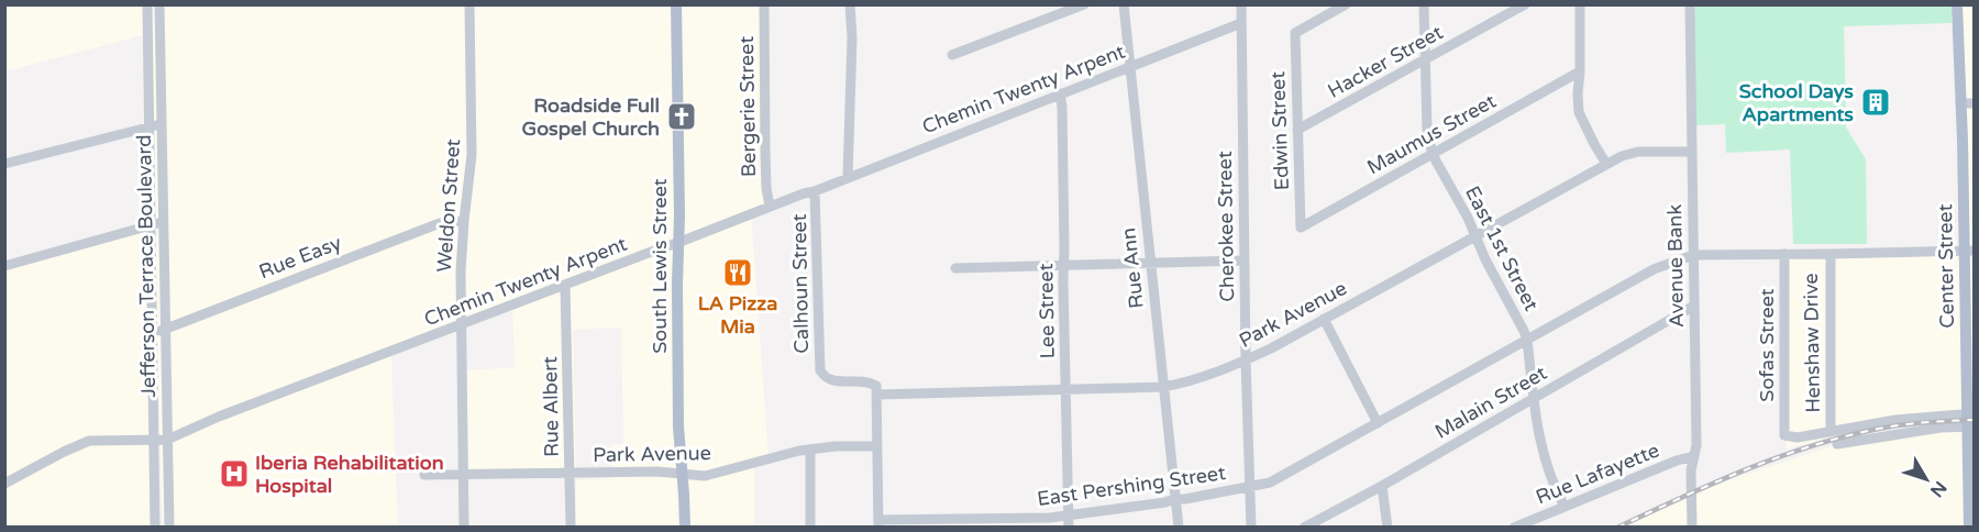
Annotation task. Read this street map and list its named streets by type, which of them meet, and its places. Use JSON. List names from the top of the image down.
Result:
{
  "streets": {
    "main road": ["South Lewis Street", "Center Street"],
    "street": [
      "Hacker Street",
      "Chemin Twenty Arpent",
      "Bergerie Street",
      "Edwin Street",
      "Maumus Street",
      "Weldon Street",
      "Cherokee Street",
      "East 1st Street",
      "Rue Easy",
      "Jefferson Terrace Boulevard",
      "Avenue Bank",
      "Rue Ann",
      "Calhoun Street",
      "Lee Street",
      "Park Avenue",
      "Henshaw Drive",
      "Sofas Street",
      "Malain Street",
      "Rue Albert",
      "Rue Lafayette",
      "East Pershing Street"
    ]
  },
  "crossings": [
    ["Hacker Street", "Edwin Street"],
    ["Hacker Street", "East 1st Street"],
    ["Chemin Twenty Arpent", "Bergerie Street"],
    ["Chemin Twenty Arpent", "Weldon Street"],
    ["Chemin Twenty Arpent", "Cherokee Street"],
    ["Chemin Twenty Arpent", "Jefferson Terrace Boulevard"],
    ["Chemin Twenty Arpent", "South Lewis Street"],
    ["Chemin Twenty Arpent", "Rue Ann"],
    ["Chemin Twenty Arpent", "Calhoun Street"],
    ["Chemin Twenty Arpent", "Lee Street"],
    ["Chemin Twenty Arpent", "Rue Albert"],
    ["Edwin Street", "Maumus Street"],
    ["Maumus Street", "East 1st Street"],
    ["Weldon Street", "Rue Easy"],
    ["Weldon Street", "Park Avenue"],
    ["Cherokee Street", "Park Avenue"],
    ["Cherokee Street", "East Pershing Street"],
    ["East 1st Street", "Park Avenue"],
    ["East 1st Street", "Malain Street"],
    ["East 1st Street", "Rue Lafayette"],
    ["East 1st Street", "East Pershing Street"],
    ["Rue Easy", "Jefferson Terrace Boulevard"],
    ["South Lewis Street", "Park Avenue"],
    ["Avenue Bank", "Park Avenue"],
    ["Avenue Bank", "Malain Street"],
    ["Avenue Bank", "Rue Lafayette"],
    ["Avenue Bank", "East Pershing Street"],
    ["Center Street", "East Pershing Street"],
    ["Rue Ann", "Park Avenue"],
    ["Rue Ann", "East Pershing Street"],
    ["Calhoun Street", "Park Avenue"],
    ["Lee Street", "Park Avenue"],
    ["Lee Street", "East Pershing Street"],
    ["Park Avenue", "Rue Albert"],
    ["Henshaw Drive", "Sofas Street"],
    ["Henshaw Drive", "East Pershing Street"],
    ["Sofas Street", "East Pershing Street"]
  ],
  "places": {
    "building": ["School Days Apartments"],
    "church": ["Roadside Full Gospel Church"],
    "restaurant": ["LA Pizza Mia"],
    "hospital": ["Iberia Rehabilitation Hospital"]
  },
  "north": "bottom right"
}
